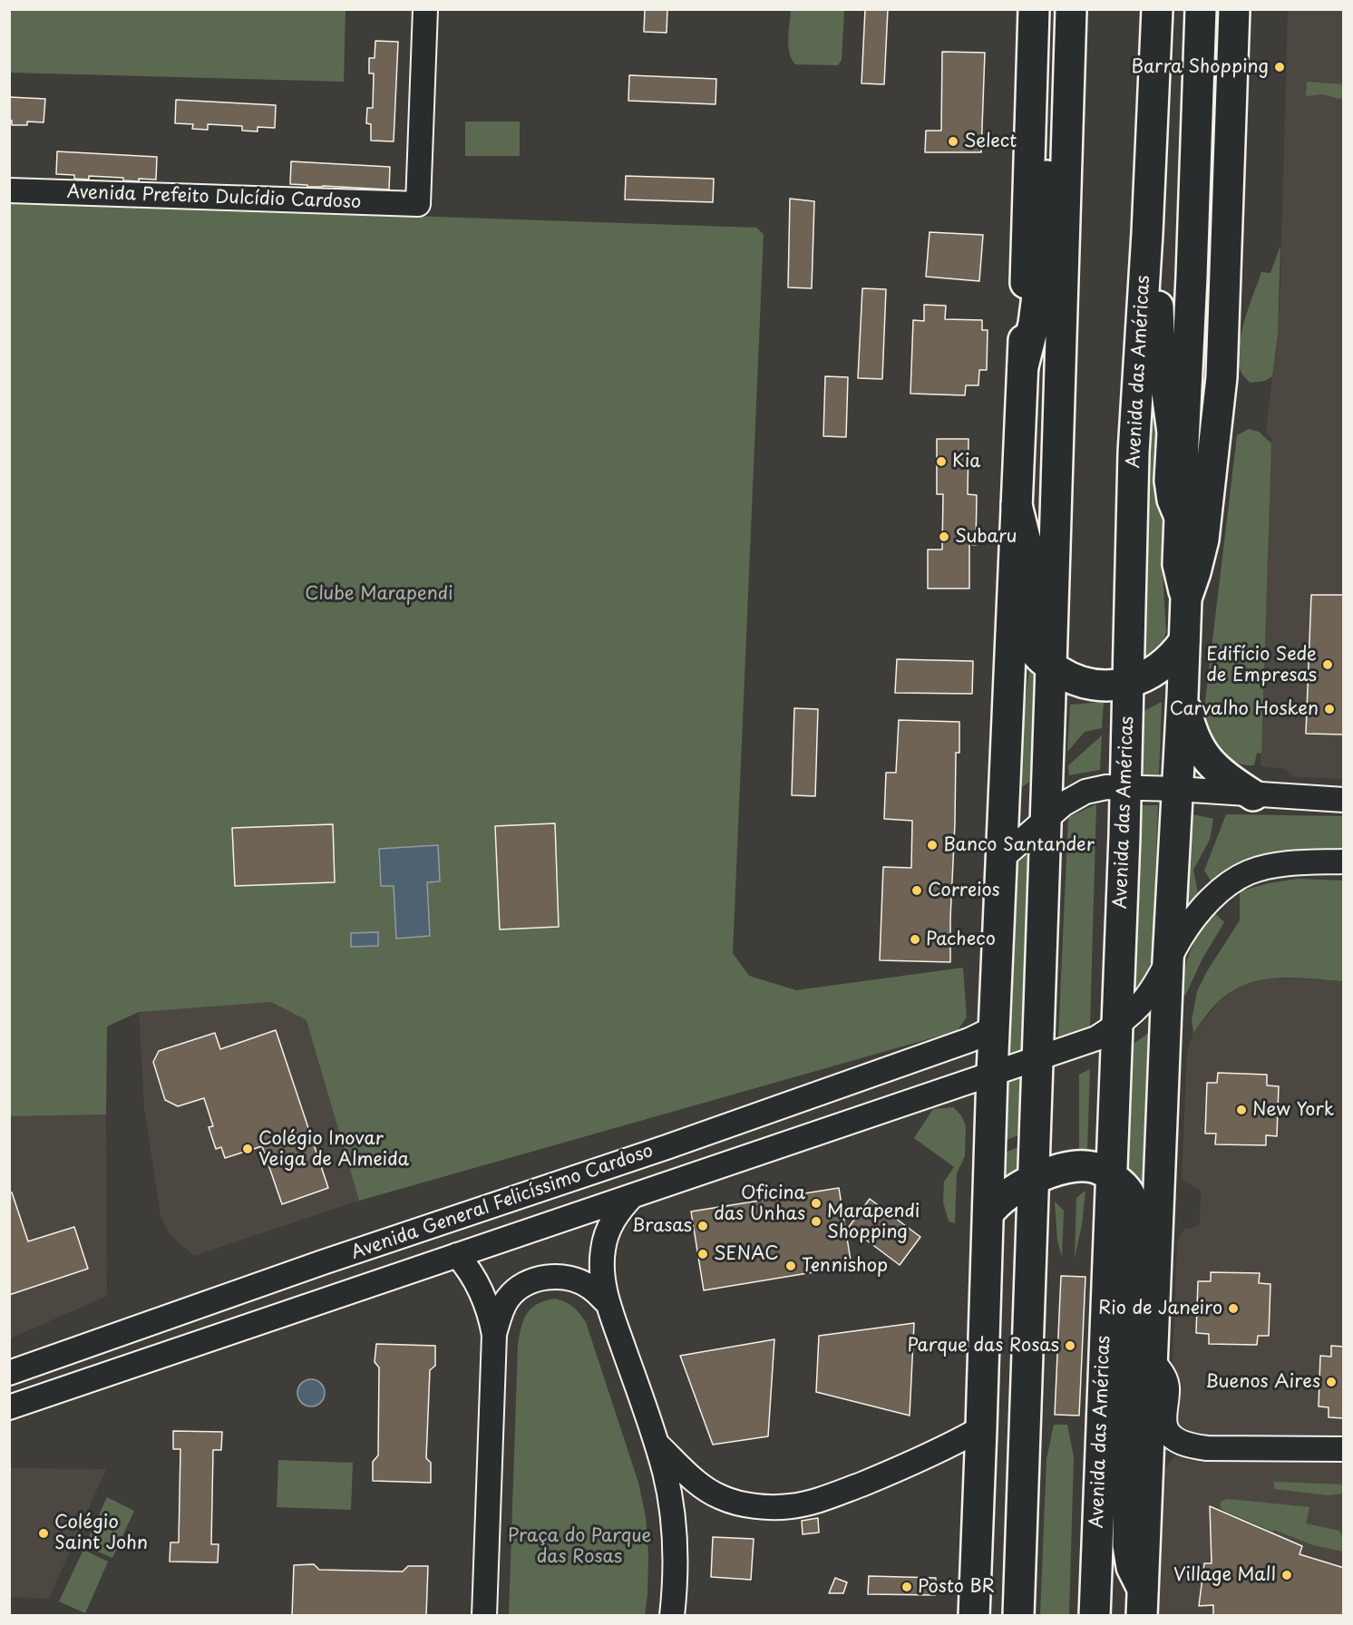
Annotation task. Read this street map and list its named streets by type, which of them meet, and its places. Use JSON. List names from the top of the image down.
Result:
{
  "streets": {
    "main road": ["Avenida das Américas"],
    "street": ["Avenida Prefeito Dulcídio Cardoso", "Avenida General Felicíssimo Cardoso"]
  },
  "crossings": [
    ["Avenida das Américas", "Avenida General Felicíssimo Cardoso"]
  ],
  "parks": ["Clube Marapendi", "Praça do Parque das Rosas"],
  "places": [
    "Barra Shopping",
    "Select",
    "Kia",
    "Subaru",
    "Edifício Sede de Empresas",
    "Carvalho Hosken",
    "Banco Santander",
    "Correios",
    "Pacheco",
    "New York",
    "Colégio Inovar Veiga de Almeida",
    "Oficina das Unhas",
    "Marapendi Shopping",
    "Brasas",
    "SENAC",
    "Tennishop",
    "Rio de Janeiro",
    "Parque das Rosas",
    "Buenos Aires",
    "Colégio Saint John",
    "Village Mall",
    "Posto BR"
  ]
}
